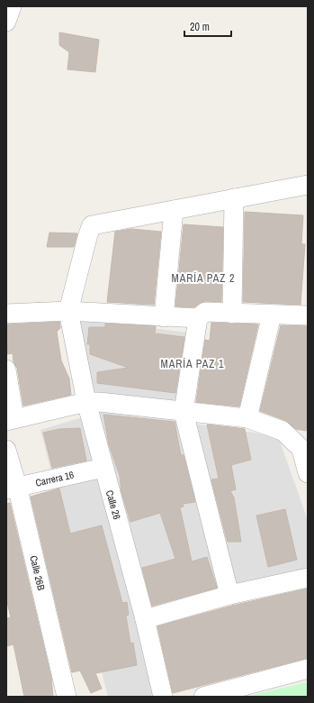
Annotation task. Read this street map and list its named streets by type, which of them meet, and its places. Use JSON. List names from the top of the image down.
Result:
{
  "streets": {
    "street": ["Carrera 16", "Calle 26", "Calle 26B"]
  },
  "crossings": [
    ["Carrera 16", "Calle 26"],
    ["Carrera 16", "Calle 26B"]
  ],
  "districts": ["MARÍA PAZ 2", "MARÍA PAZ 1"],
  "scale_bar": "20 m"
}
